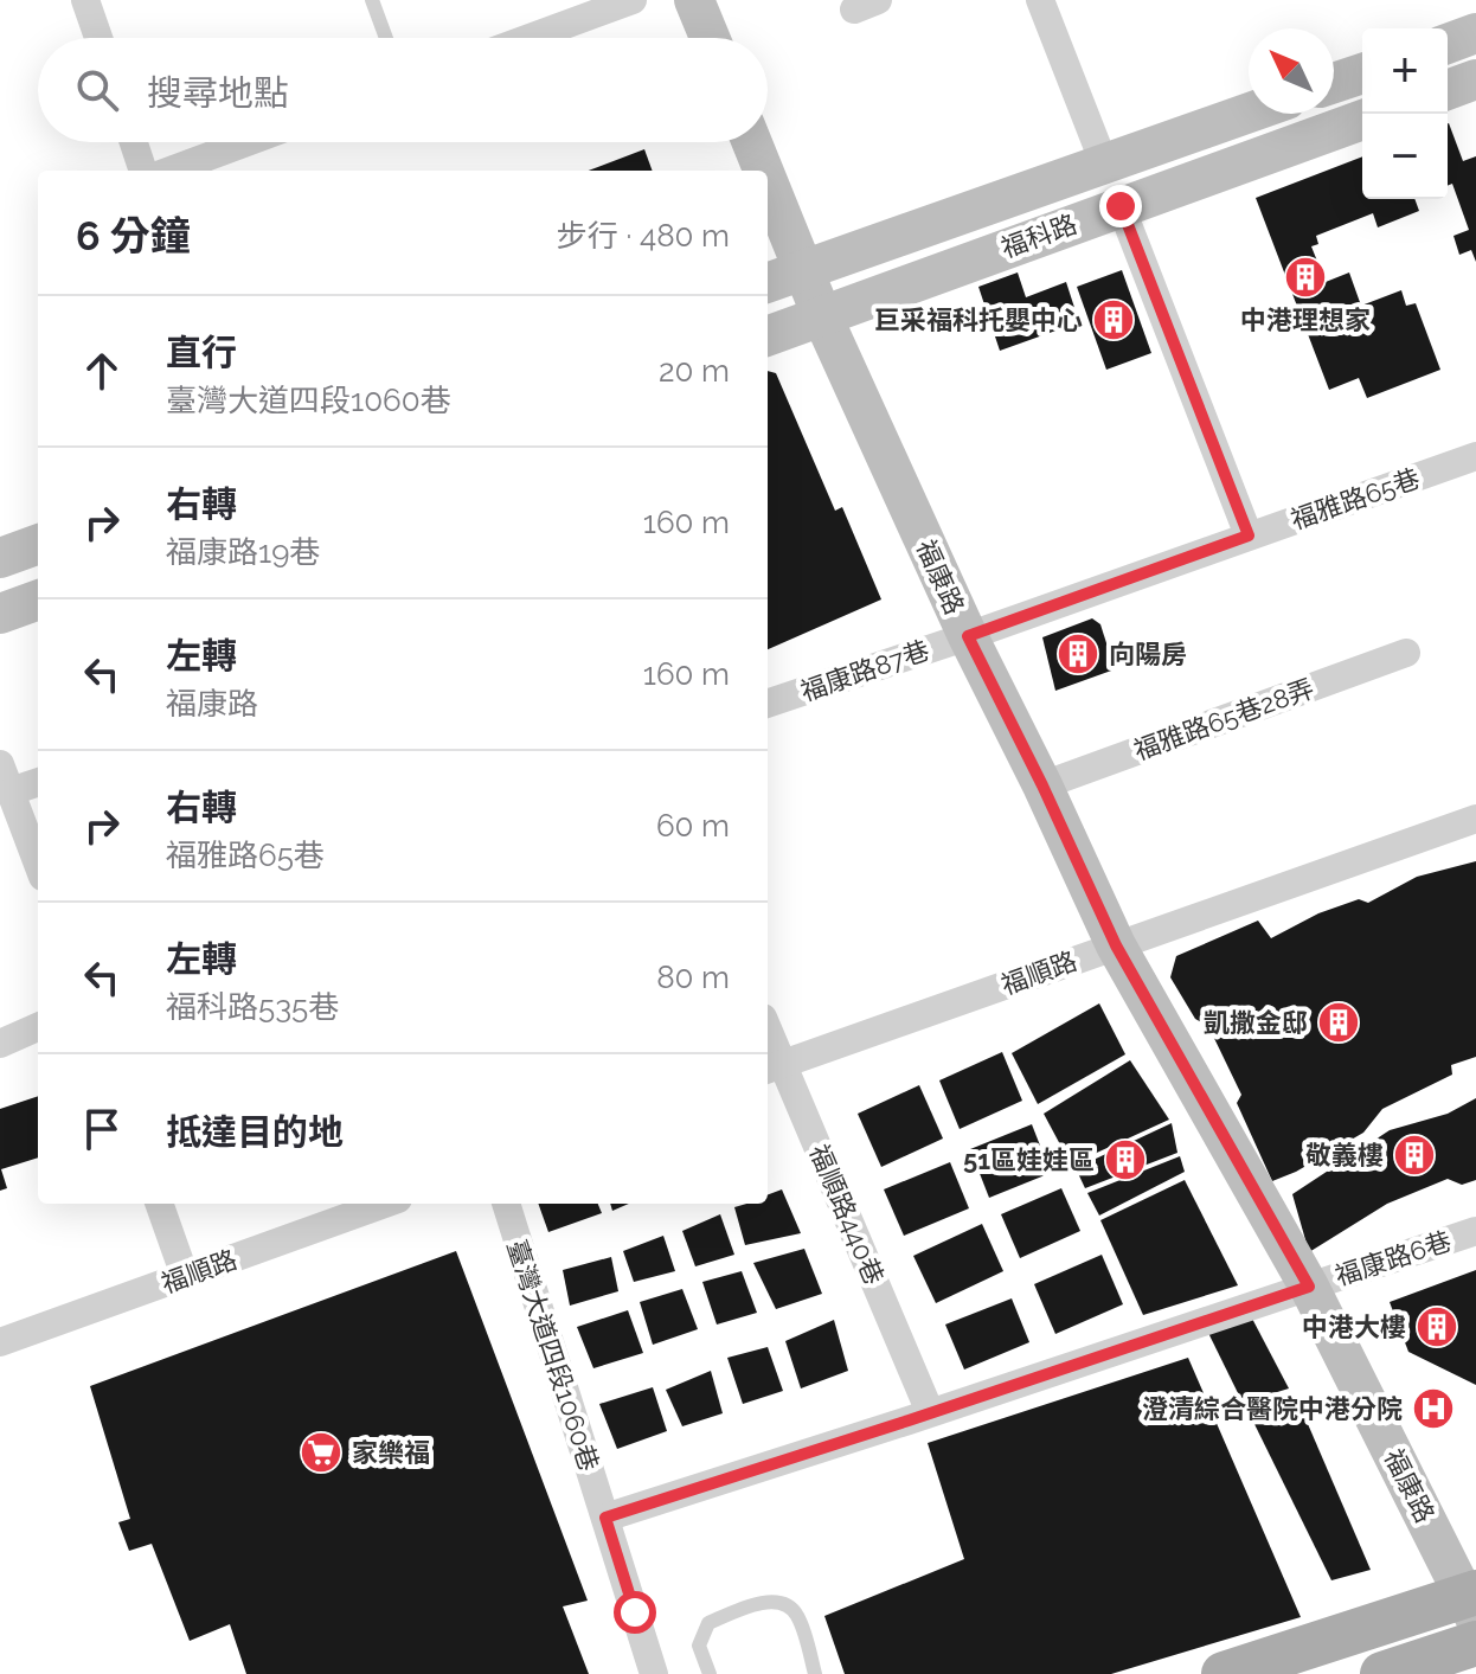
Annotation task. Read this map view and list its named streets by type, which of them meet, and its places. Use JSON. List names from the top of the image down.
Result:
{
  "streets": {
    "street": [
      "福科路",
      "福雅路65巷",
      "福康路",
      "福康路87巷",
      "福雅路65巷28弄",
      "福順路",
      "福順路440巷",
      "福康路6巷",
      "臺灣大道四段1060巷"
    ]
  },
  "crossings": [
    ["福科路", "福康路"],
    ["福雅路65巷", "福康路"],
    ["福雅路65巷", "福康路87巷"],
    ["福康路", "福康路87巷"],
    ["福康路", "福雅路65巷28弄"],
    ["福康路", "福順路"],
    ["福康路", "福康路6巷"],
    ["福順路", "福順路440巷"],
    ["福順路440巷", "福康路6巷"],
    ["福康路6巷", "臺灣大道四段1060巷"]
  ],
  "places": {
    "building": [
      "中港理想家",
      "巨采福科托嬰中心",
      "向陽房",
      "凱撒金邸",
      "敬義樓",
      "51區娃娃區",
      "中港大樓"
    ],
    "hospital": ["澄清綜合醫院中港分院"],
    "supermarket": ["家樂福"]
  },
  "north": "top left",
  "page": {
    "map_buttons": ["+", "−"],
    "search": "搜尋地點",
    "heading": ["6 分鐘", "步行 · 480 m"],
    "list": [
      ["直行", "臺灣大道四段1060巷", "20 m"],
      ["右轉", "福康路19巷", "160 m"],
      ["左轉", "福康路", "160 m"],
      ["右轉", "福雅路65巷", "60 m"],
      ["左轉", "福科路535巷", "80 m"],
      "抵達目的地"
    ]
  }
}
